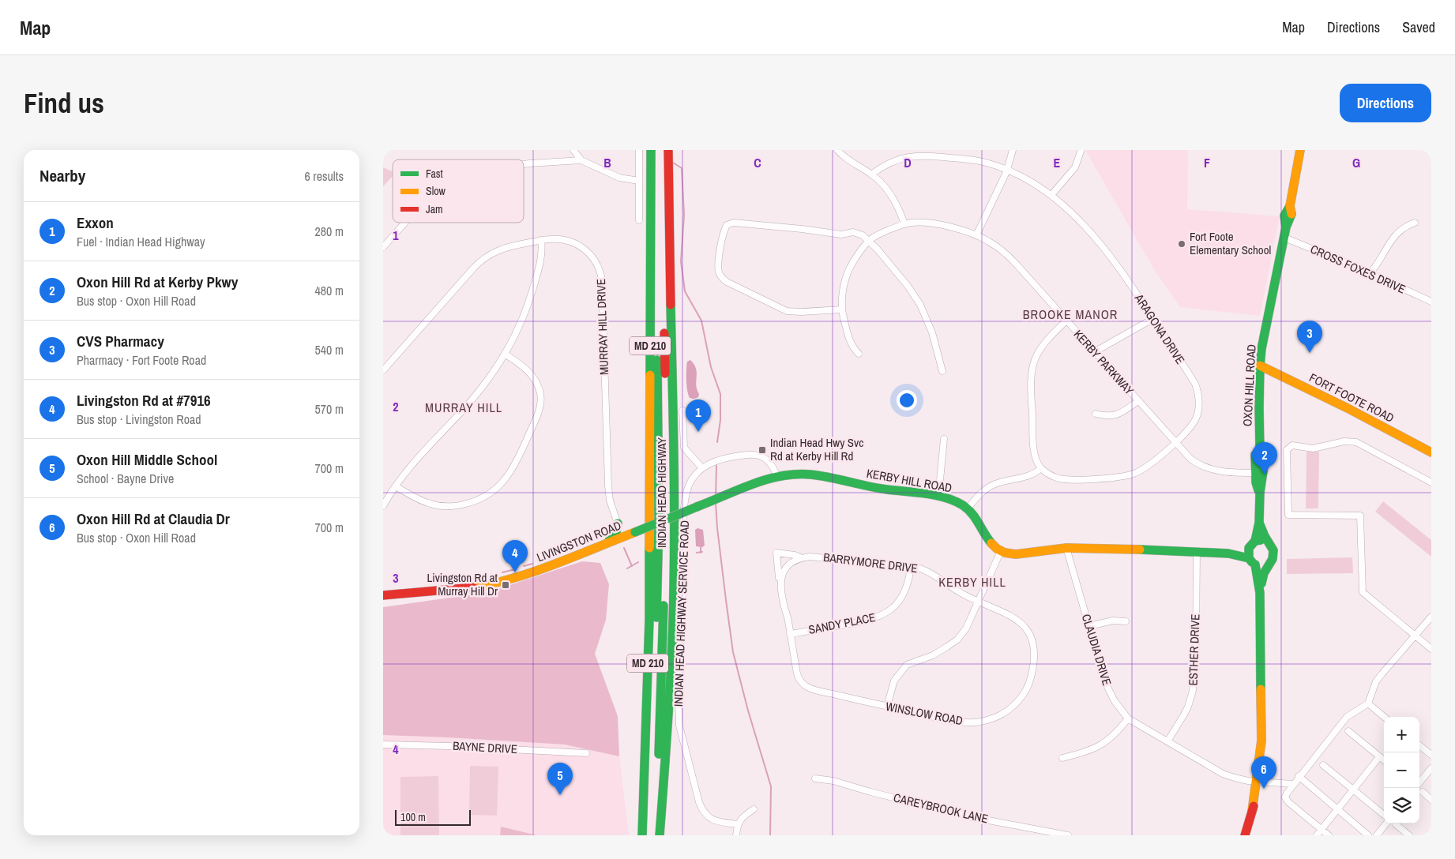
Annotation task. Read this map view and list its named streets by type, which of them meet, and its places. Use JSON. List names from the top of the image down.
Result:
{
  "streets": {
    "main road": [
      "MD 210",
      "OXON HILL ROAD",
      "FORT FOOTE ROAD",
      "KERBY HILL ROAD",
      "INDIAN HEAD HIGHWAY",
      "LIVINGSTON ROAD"
    ],
    "street": [
      "CROSS FOXES DRIVE",
      "MURRAY HILL DRIVE",
      "ARAGONA DRIVE",
      "KERBY PARKWAY",
      "BARRYMORE DRIVE",
      "INDIAN HEAD HIGHWAY SERVICE ROAD",
      "SANDY PLACE",
      "CLAUDIA DRIVE",
      "ESTHER DRIVE",
      "WINSLOW ROAD",
      "BAYNE DRIVE",
      "CAREYBROOK LANE"
    ]
  },
  "crossings": [
    ["CROSS FOXES DRIVE", "OXON HILL ROAD"],
    ["ARAGONA DRIVE", "KERBY PARKWAY"],
    ["KERBY PARKWAY", "OXON HILL ROAD"],
    ["OXON HILL ROAD", "FORT FOOTE ROAD"],
    ["KERBY HILL ROAD", "LIVINGSTON ROAD"],
    ["KERBY HILL ROAD", "INDIAN HEAD HIGHWAY SERVICE ROAD"],
    ["BARRYMORE DRIVE", "SANDY PLACE"],
    ["BARRYMORE DRIVE", "WINSLOW ROAD"],
    ["SANDY PLACE", "WINSLOW ROAD"],
    ["CLAUDIA DRIVE", "ESTHER DRIVE"]
  ],
  "districts": ["BROOKE MANOR", "MURRAY HILL", "KERBY HILL"],
  "places": {
    "other": ["Fort Foote Elementary School"],
    "transit": ["Indian Head Hwy Svc Rd at Kerby Hill Rd", "Livingston Rd at Murray Hill Dr"]
  },
  "legend": ["Fast", "Slow", "Jam"],
  "scale_bar": "100 m",
  "page": {
    "header": "Map",
    "nav": ["Map", "Directions", "Saved"],
    "buttons": "Directions",
    "title": "Find us",
    "heading": ["Nearby", "6 results"],
    "list": [
      {
        "mark": "1",
        "name": "Exxon",
        "note": "Fuel · Indian Head Highway",
        "value": "280 m"
      },
      {
        "mark": "2",
        "name": "Oxon Hill Rd at Kerby Pkwy",
        "note": "Bus stop · Oxon Hill Road",
        "value": "480 m"
      },
      {
        "mark": "3",
        "name": "CVS Pharmacy",
        "note": "Pharmacy · Fort Foote Road",
        "value": "540 m"
      },
      {
        "mark": "4",
        "name": "Livingston Rd at #7916",
        "note": "Bus stop · Livingston Road",
        "value": "570 m"
      },
      {
        "mark": "5",
        "name": "Oxon Hill Middle School",
        "note": "School · Bayne Drive",
        "value": "700 m"
      },
      {
        "mark": "6",
        "name": "Oxon Hill Rd at Claudia Dr",
        "note": "Bus stop · Oxon Hill Road",
        "value": "700 m"
      }
    ],
    "pins": [
      "3",
      "1",
      "2",
      "4",
      "6",
      "5"
    ],
    "map_buttons": ["+", "−"],
    "scale": "100 m"
  },
  "grid": {
    "columns": [
      "B",
      "C",
      "D",
      "E",
      "F",
      "G"
    ],
    "rows": [
      "1",
      "2",
      "3",
      "4"
    ]
  }
}
